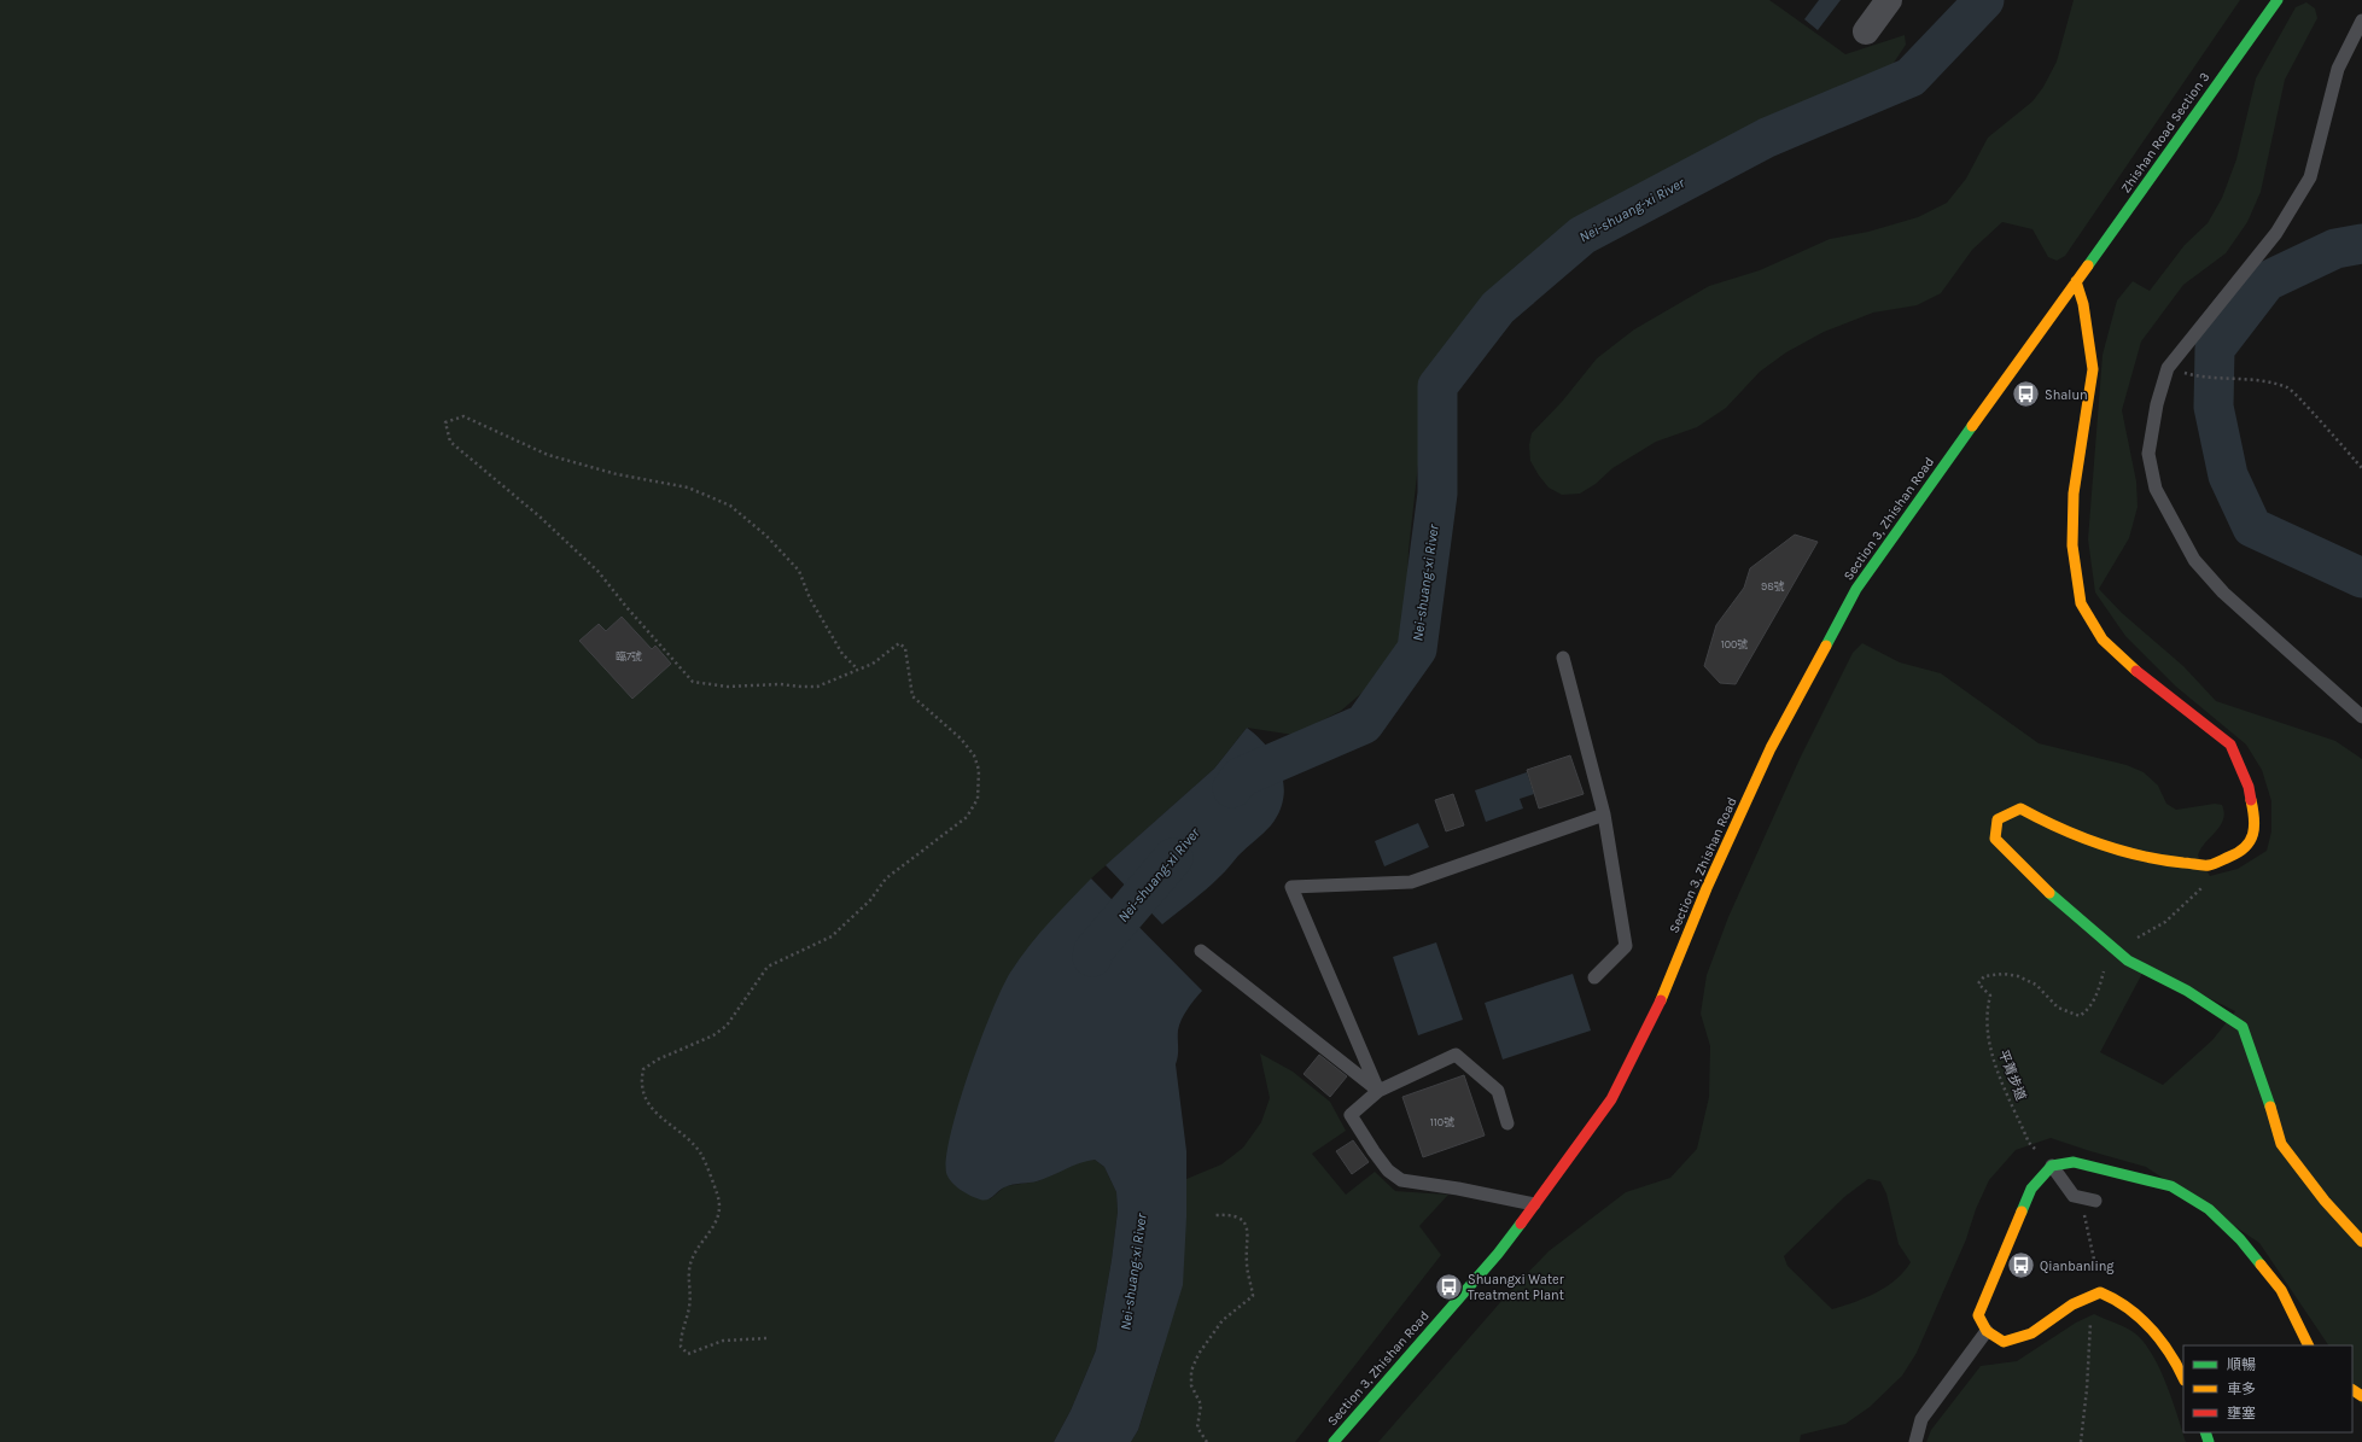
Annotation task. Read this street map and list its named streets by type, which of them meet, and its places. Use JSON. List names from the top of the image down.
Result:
{
  "streets": {
    "street": ["Zhishan Road Section 3", "Section 3, Zhishan Road"],
    "path": ["平菁步道"]
  },
  "crossings": [
    ["Zhishan Road Section 3", "Section 3, Zhishan Road"]
  ],
  "water": ["Nei-shuang-xi River"],
  "places": {
    "bus stop": ["Shalun", "Qianbanling", "Shuangxi Water Treatment Plant"]
  },
  "house_numbers": [
    "98號",
    "100號",
    "臨7號",
    "110號"
  ],
  "legend": ["順暢", "車多", "壅塞"]
}
